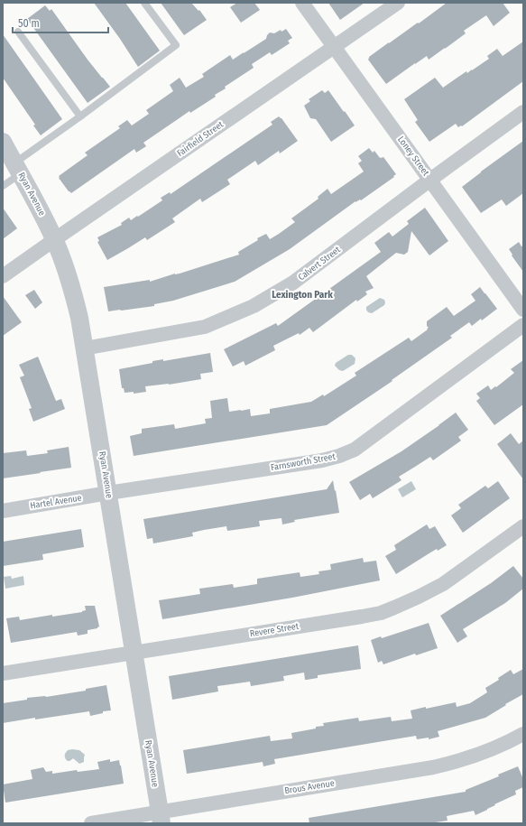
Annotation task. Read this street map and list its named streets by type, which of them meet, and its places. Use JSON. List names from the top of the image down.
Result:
{
  "streets": {
    "street": [
      "Fairfield Street",
      "Loney Street",
      "Ryan Avenue",
      "Calvert Street",
      "Farnsworth Street",
      "Hartel Avenue",
      "Revere Street",
      "Brous Avenue"
    ]
  },
  "crossings": [
    ["Fairfield Street", "Loney Street"],
    ["Fairfield Street", "Ryan Avenue"],
    ["Loney Street", "Calvert Street"],
    ["Ryan Avenue", "Calvert Street"],
    ["Ryan Avenue", "Farnsworth Street"],
    ["Ryan Avenue", "Hartel Avenue"],
    ["Ryan Avenue", "Revere Street"],
    ["Ryan Avenue", "Brous Avenue"],
    ["Farnsworth Street", "Hartel Avenue"]
  ],
  "districts": ["Lexington Park"],
  "scale_bar": "50 m"
}
